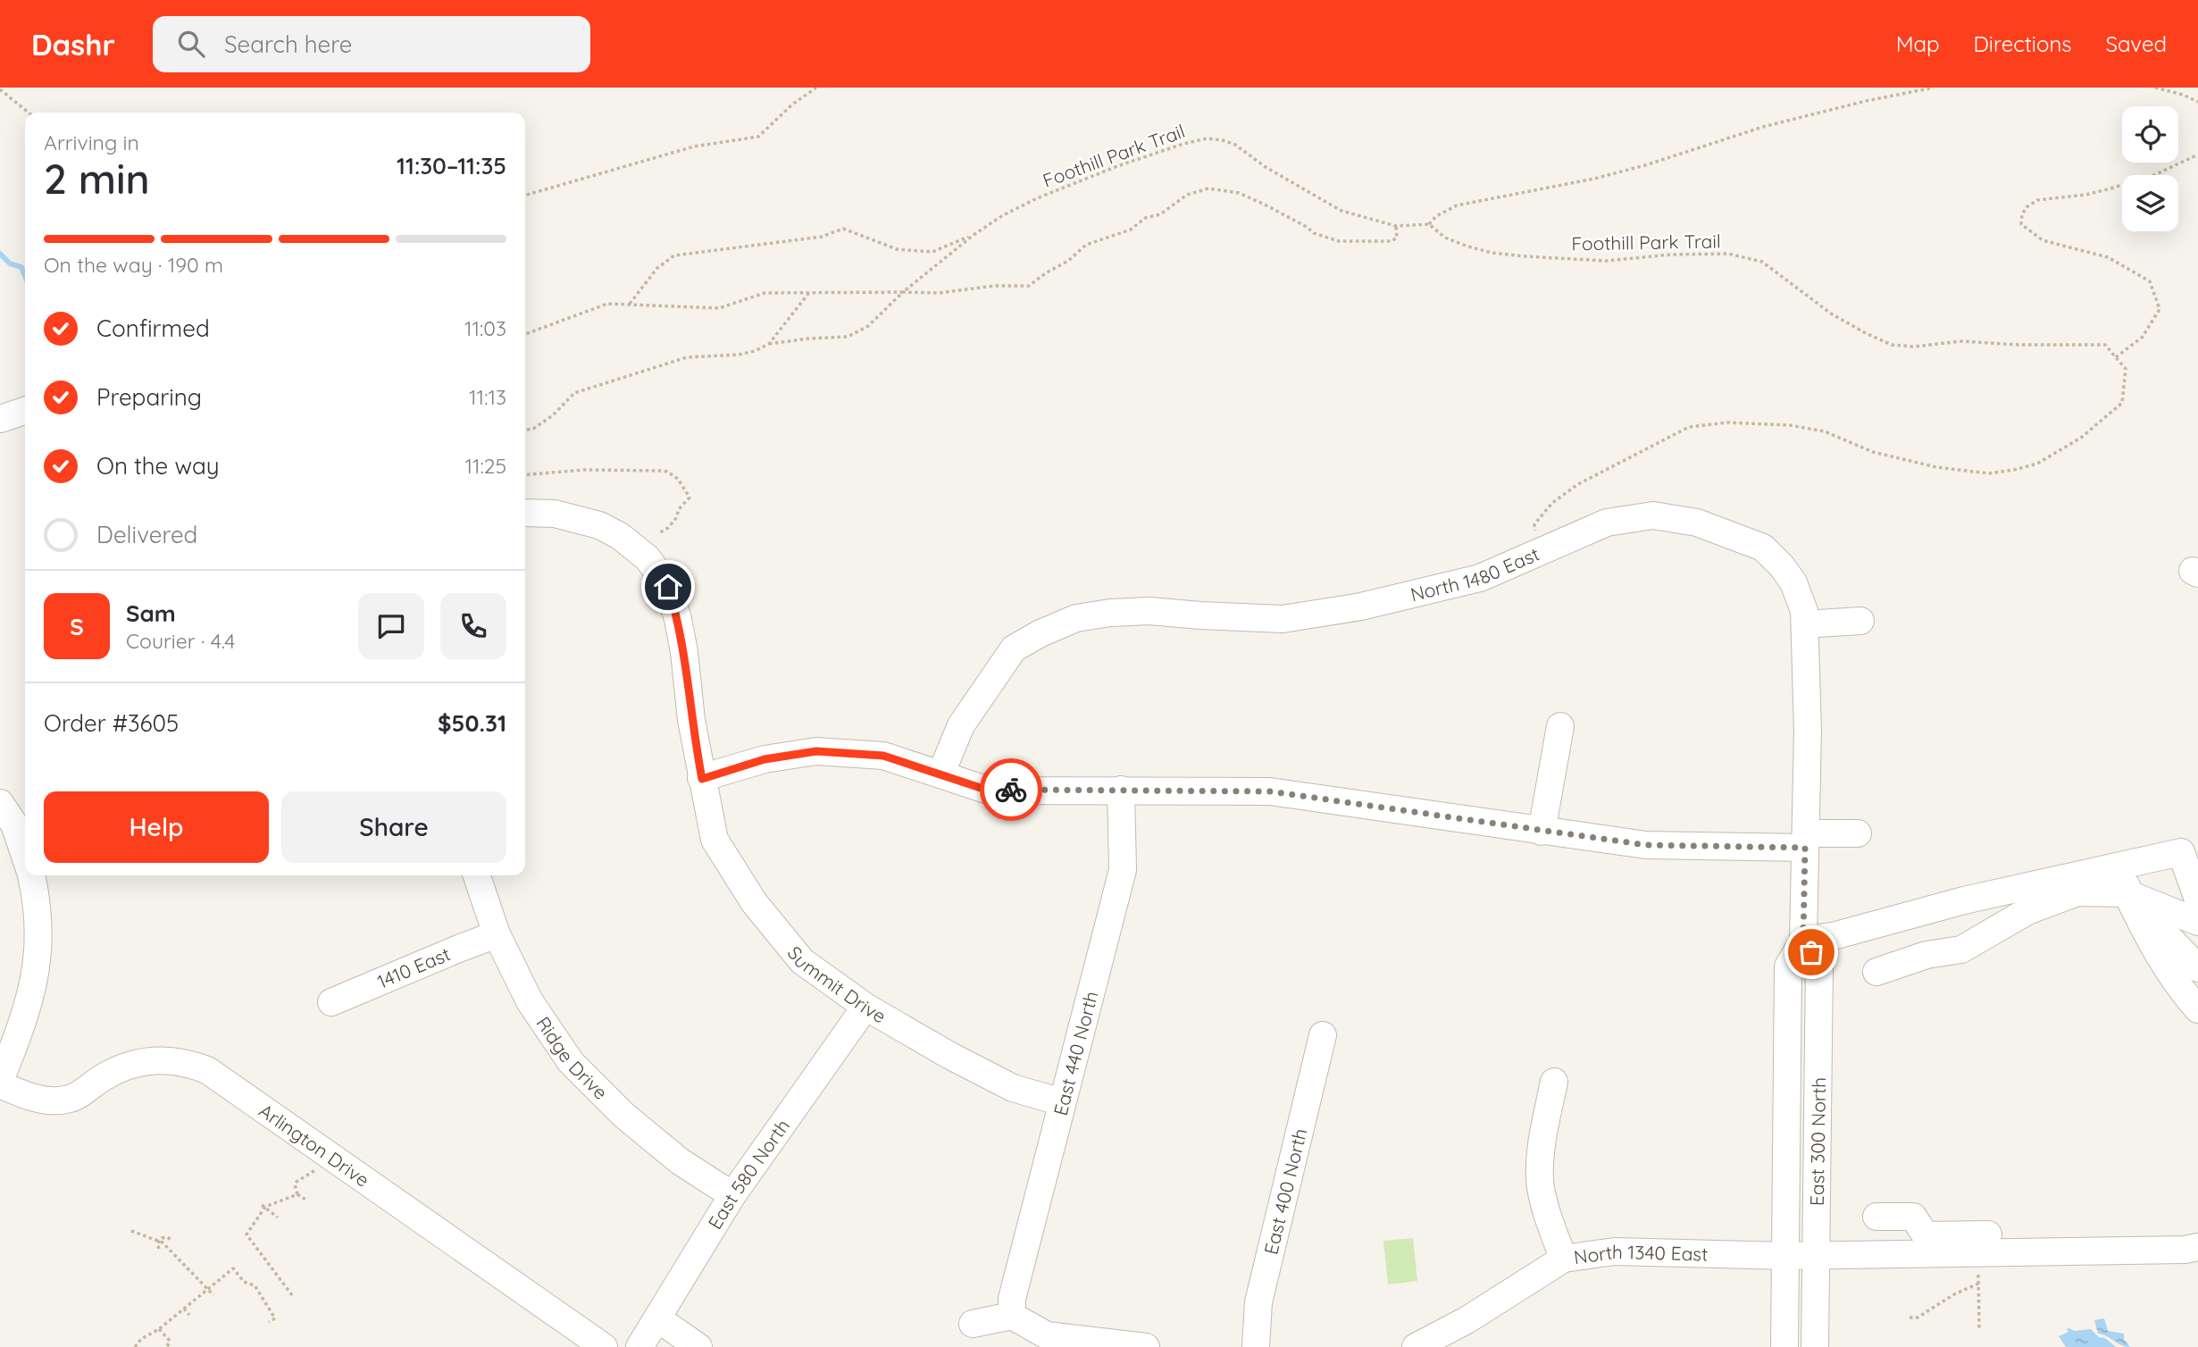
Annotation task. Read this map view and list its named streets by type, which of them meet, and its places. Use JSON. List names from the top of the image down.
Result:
{
  "streets": {
    "street": [
      "North 1480 East",
      "1410 East",
      "Summit Drive",
      "East 440 North",
      "Ridge Drive",
      "East 300 North",
      "Arlington Drive",
      "East 580 North",
      "East 400 North",
      "North 1340 East"
    ],
    "path": ["Foothill Park Trail"]
  },
  "crossings": [
    ["North 1480 East", "East 300 North"],
    ["1410 East", "Ridge Drive"],
    ["Summit Drive", "East 440 North"],
    ["Summit Drive", "East 580 North"],
    ["Ridge Drive", "East 580 North"],
    ["East 300 North", "North 1340 East"]
  ],
  "page": {
    "header": "Dashr",
    "search": "Search here",
    "nav": ["Map", "Directions", "Saved"],
    "heading": ["2 min", "Arriving in", "11:30–11:35"],
    "panel": [
      "Sam",
      "Courier · 4.4",
      "Order #3605",
      "$50.31"
    ],
    "bar": "On the way · 190 m",
    "list": [
      ["Confirmed", "11:03"],
      ["Preparing", "11:13"],
      ["On the way", "11:25"],
      "Delivered"
    ],
    "round": "S",
    "buttons": ["Help", "Share"]
  }
}
